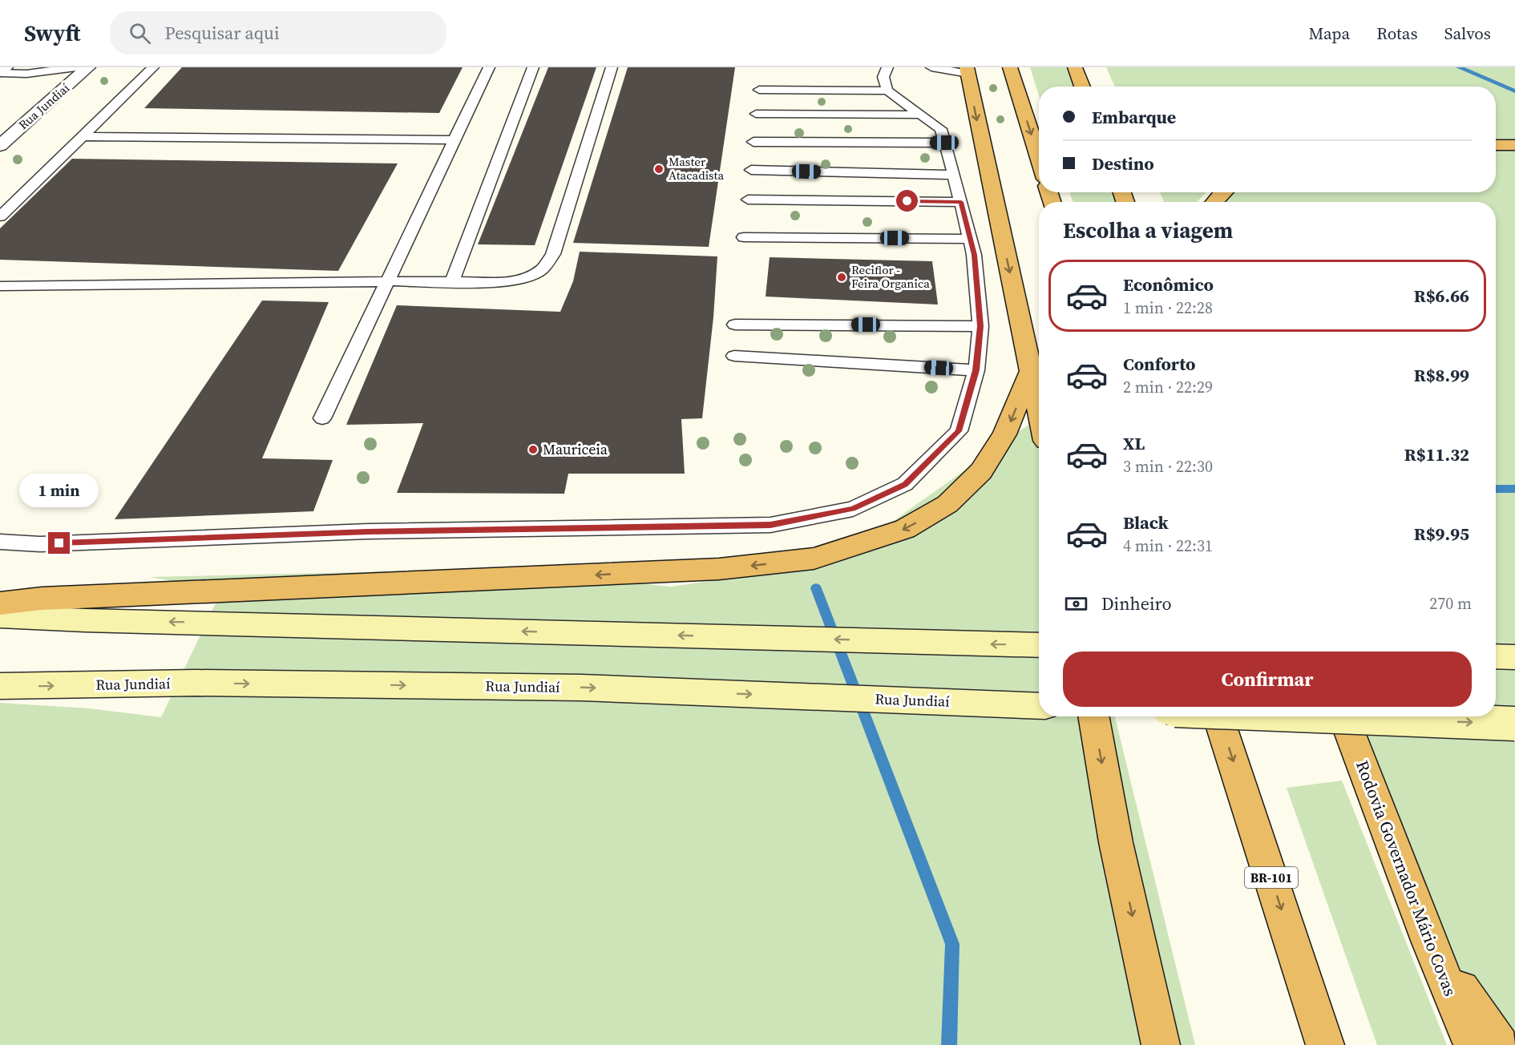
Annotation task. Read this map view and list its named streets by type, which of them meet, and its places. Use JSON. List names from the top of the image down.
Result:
{
  "streets": {
    "highway": ["BR-101", "Rodovia Governador Mário Covas"],
    "main road": ["Rua Jundiaí"]
  },
  "one_way": ["Rua Jundiaí"],
  "places": ["Master Atacadista", "Reciflor - Feira Organica", "Mauriceia"],
  "page": {
    "header": "Swyft",
    "search": "Pesquisar aqui",
    "nav": ["Mapa", "Rotas", "Salvos"],
    "banner": ["Embarque", "Destino"],
    "heading": "Escolha a viagem",
    "list": [
      {
        "name": "Econômico",
        "note": "1 min · 22:28",
        "value": "R$6.66"
      },
      {
        "name": "Conforto",
        "note": "2 min · 22:29",
        "value": "R$8.99"
      },
      {
        "name": "XL",
        "note": "3 min · 22:30",
        "value": "R$11.32"
      },
      {
        "name": "Black",
        "note": "4 min · 22:31",
        "value": "R$9.95"
      }
    ],
    "bubble": "1 min",
    "pay": ["Dinheiro", "270 m"],
    "buttons": "Confirmar"
  }
}
